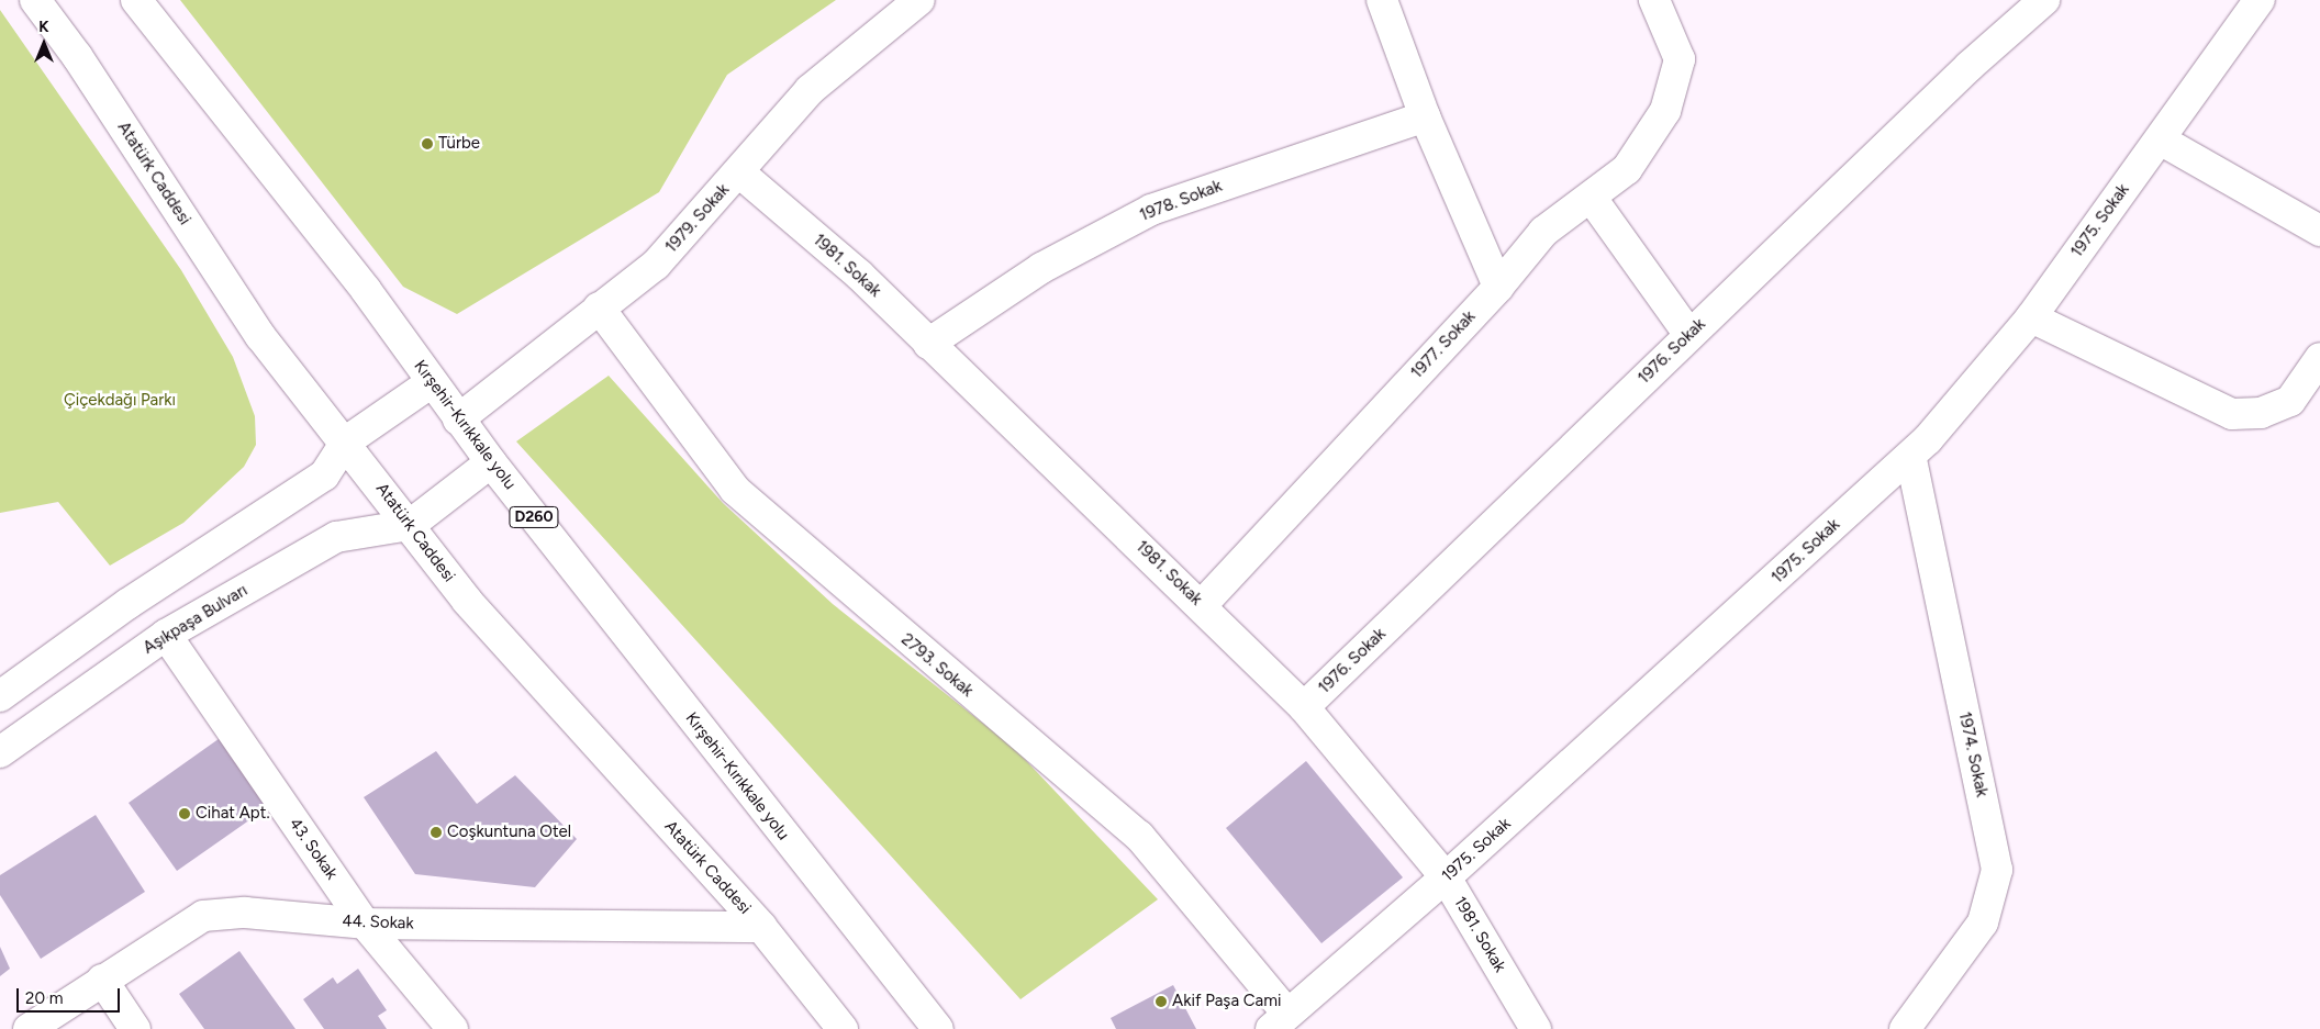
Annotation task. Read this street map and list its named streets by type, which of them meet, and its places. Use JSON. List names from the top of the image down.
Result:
{
  "streets": {
    "main road": [
      "Atatürk Caddesi",
      "1978. Sokak",
      "1979. Sokak",
      "1975. Sokak",
      "1981. Sokak",
      "1977. Sokak",
      "1976. Sokak",
      "Kırşehir-Kırıkkale yolu",
      "D260",
      "Aşıkpaşa Bulvarı",
      "2793. Sokak",
      "1974. Sokak",
      "43. Sokak",
      "44. Sokak"
    ]
  },
  "crossings": [
    ["Atatürk Caddesi", "Aşıkpaşa Bulvarı"],
    ["Atatürk Caddesi", "44. Sokak"],
    ["1978. Sokak", "1981. Sokak"],
    ["1979. Sokak", "1981. Sokak"],
    ["1979. Sokak", "Kırşehir-Kırıkkale yolu"],
    ["1979. Sokak", "2793. Sokak"],
    ["1975. Sokak", "1981. Sokak"],
    ["1975. Sokak", "2793. Sokak"],
    ["1975. Sokak", "1974. Sokak"],
    ["1981. Sokak", "1977. Sokak"],
    ["1981. Sokak", "1976. Sokak"],
    ["Aşıkpaşa Bulvarı", "43. Sokak"],
    ["43. Sokak", "44. Sokak"]
  ],
  "parks": ["Çiçekdağı Parkı"],
  "places": [
    "Türbe",
    "Cihat Apt.",
    "Coşkuntuna Otel",
    "Akif Paşa Cami"
  ],
  "scale_bar": "20 m",
  "north": "top"
}
